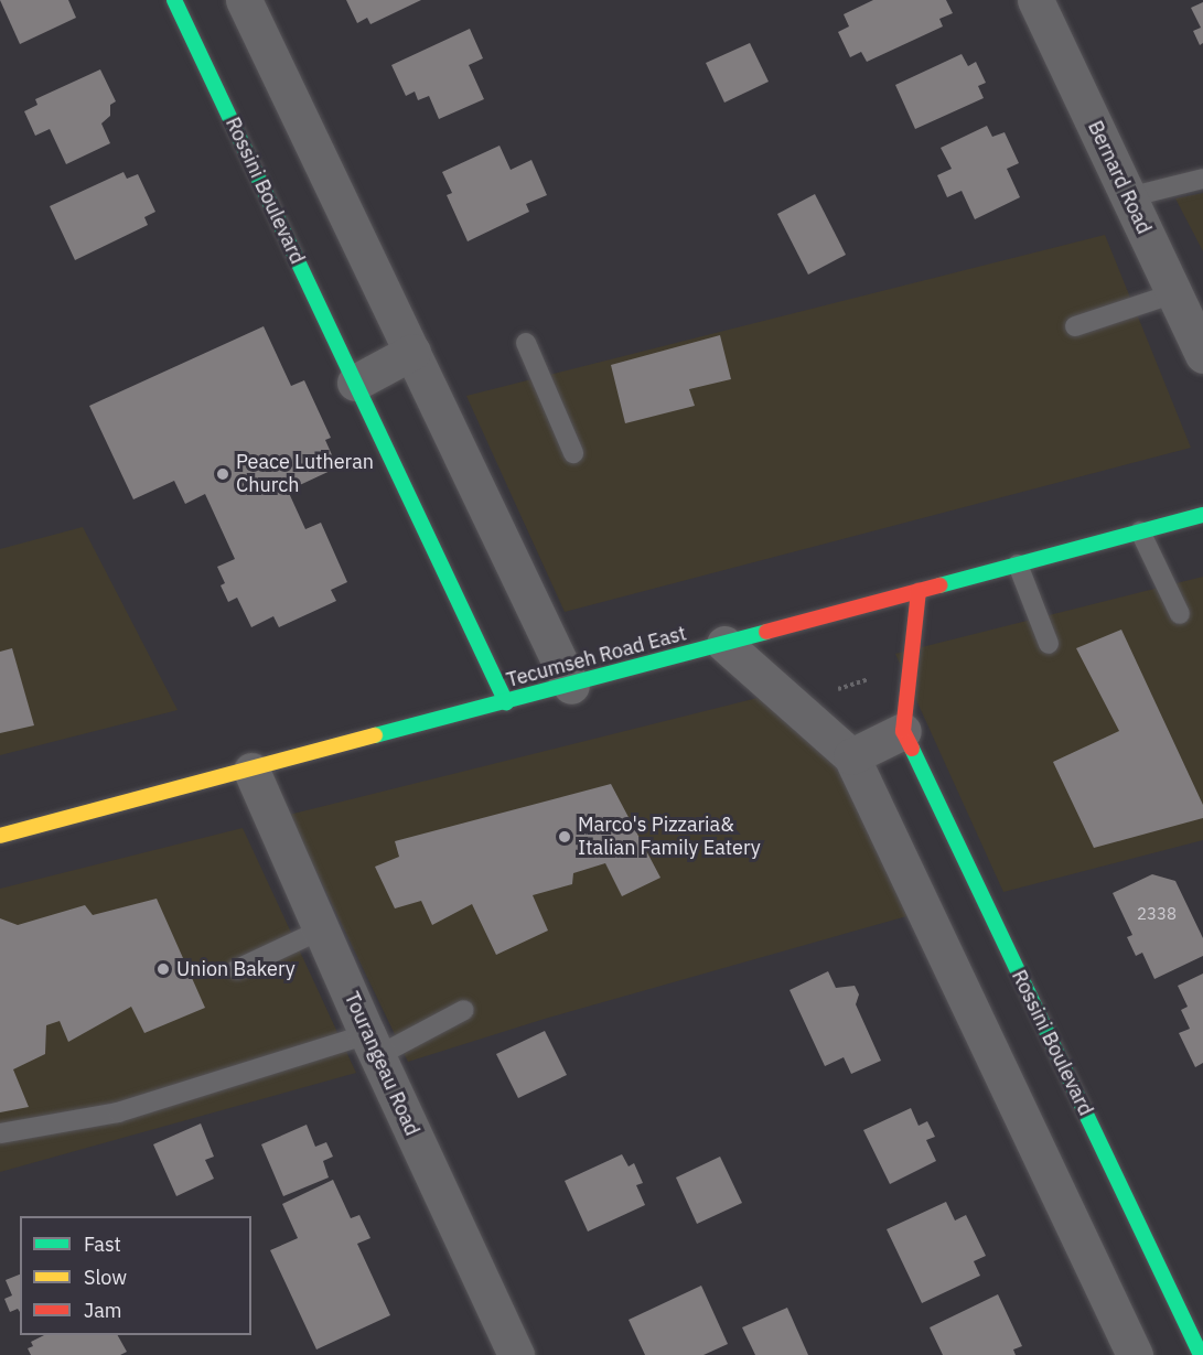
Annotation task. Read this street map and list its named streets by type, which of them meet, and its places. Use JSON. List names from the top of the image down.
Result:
{
  "streets": {
    "street": [
      "Bernard Road",
      "Rossini Boulevard",
      "Tecumseh Road East",
      "Tourangeau Road"
    ]
  },
  "crossings": [
    ["Rossini Boulevard", "Tecumseh Road East"],
    ["Tecumseh Road East", "Tourangeau Road"]
  ],
  "places": ["Peace Lutheran Church", "Marco's Pizzaria& Italian Family Eatery", "Union Bakery"],
  "house_numbers": ["2338"],
  "legend": ["Fast", "Slow", "Jam"]
}
